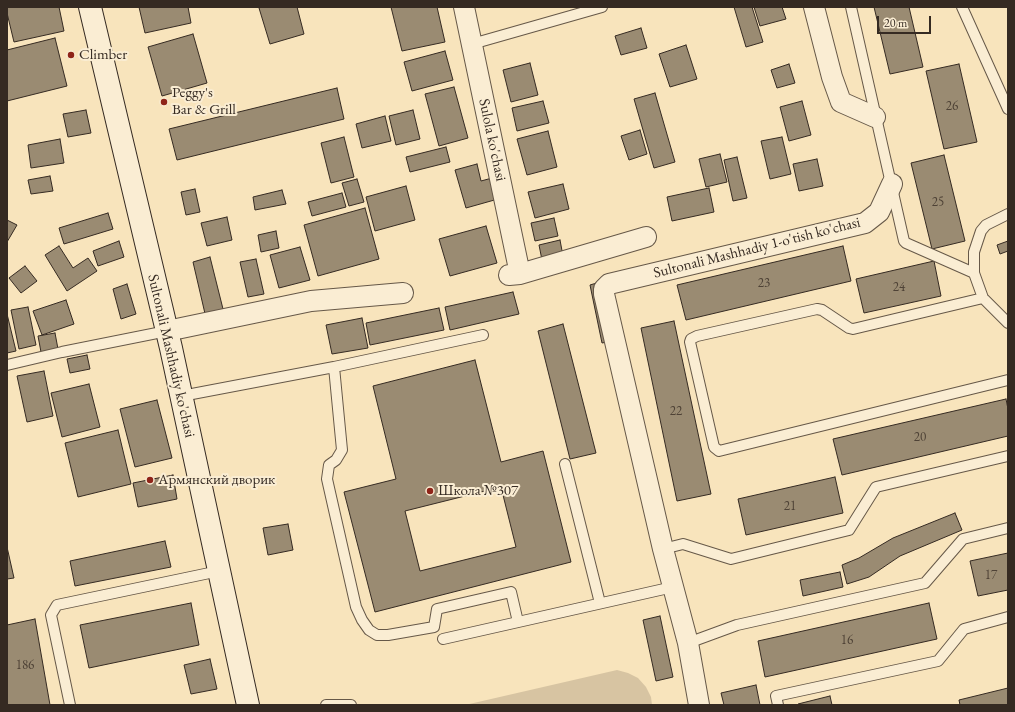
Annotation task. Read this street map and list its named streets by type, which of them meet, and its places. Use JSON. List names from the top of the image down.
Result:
{
  "streets": {
    "street": ["Sulola ko'chasi", "Sultonali Mashhadiy 1-o'tish ko'chasi", "Sultonali Mashhadiy ko'chasi"]
  },
  "places": [
    "Climber",
    "Peggy's Bar & Grill",
    "Армянский дворик",
    "Школа №307"
  ],
  "house_numbers": [
    "26",
    "25",
    "23",
    "24",
    "22",
    "20",
    "21",
    "17",
    "16",
    "186"
  ],
  "scale_bar": "20 m"
}
